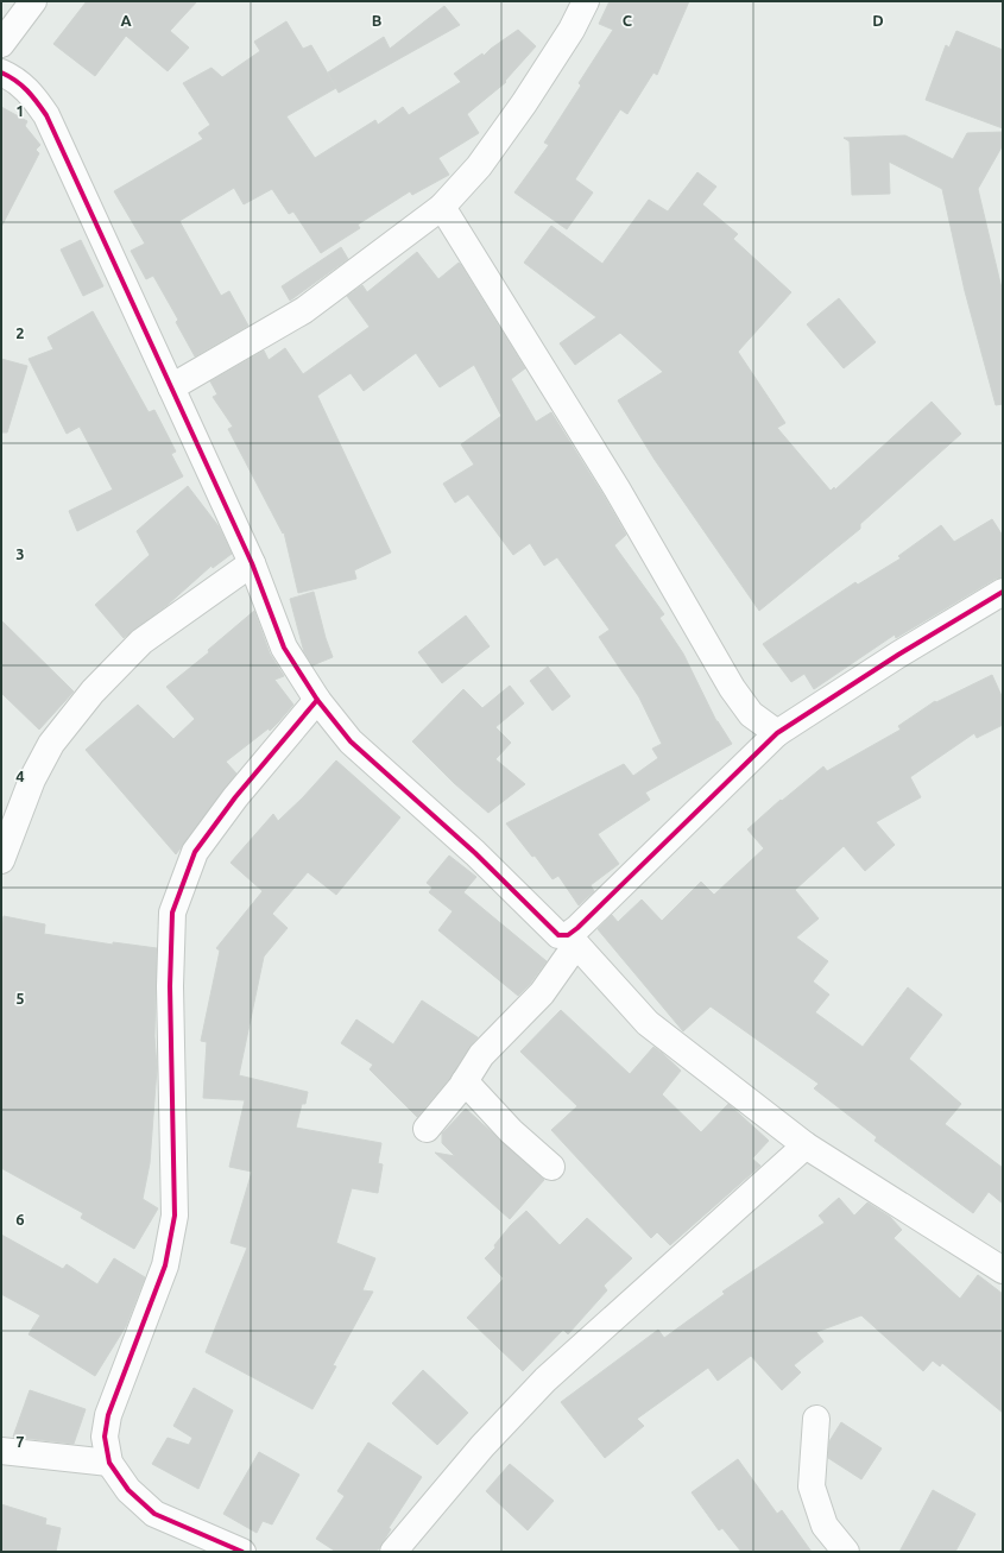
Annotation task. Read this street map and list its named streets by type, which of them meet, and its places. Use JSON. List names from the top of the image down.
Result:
{
  "grid": {
    "columns": [
      "A",
      "B",
      "C",
      "D"
    ],
    "rows": [
      "1",
      "2",
      "3",
      "4",
      "5",
      "6",
      "7"
    ]
  }
}
